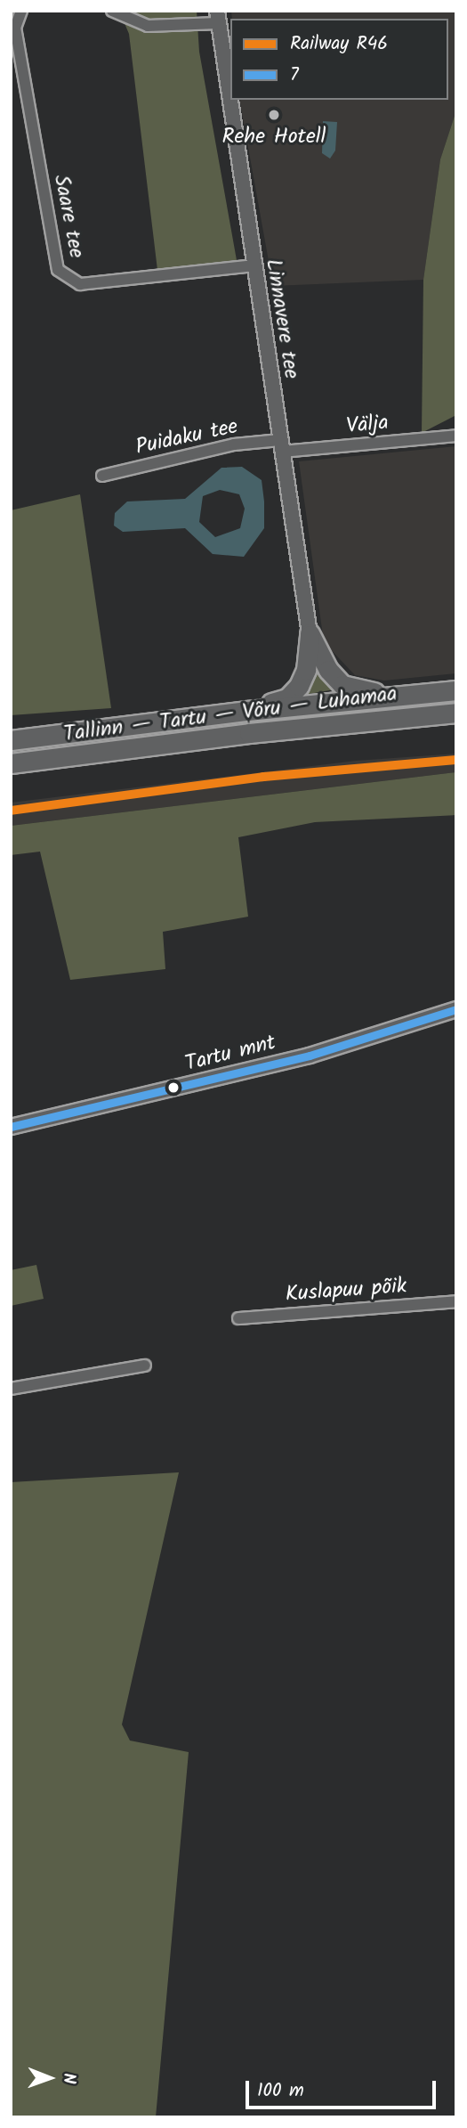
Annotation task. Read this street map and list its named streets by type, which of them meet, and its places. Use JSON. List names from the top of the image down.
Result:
{
  "streets": {
    "highway": ["Tallinn — Tartu — Võru — Luhamaa"],
    "street": [
      "Saare tee",
      "Linnavere tee",
      "Välja",
      "Puidaku tee",
      "Tartu mnt",
      "Kuslapuu põik"
    ]
  },
  "crossings": [
    ["Saare tee", "Linnavere tee"],
    ["Linnavere tee", "Välja"],
    ["Linnavere tee", "Puidaku tee"],
    ["Välja", "Puidaku tee"]
  ],
  "places": ["Rehe Hotell"],
  "lines": ["rail line R46", "transit line 7"],
  "legend": ["Railway R46", "7"],
  "scale_bar": "100 m",
  "north": "right"
}
